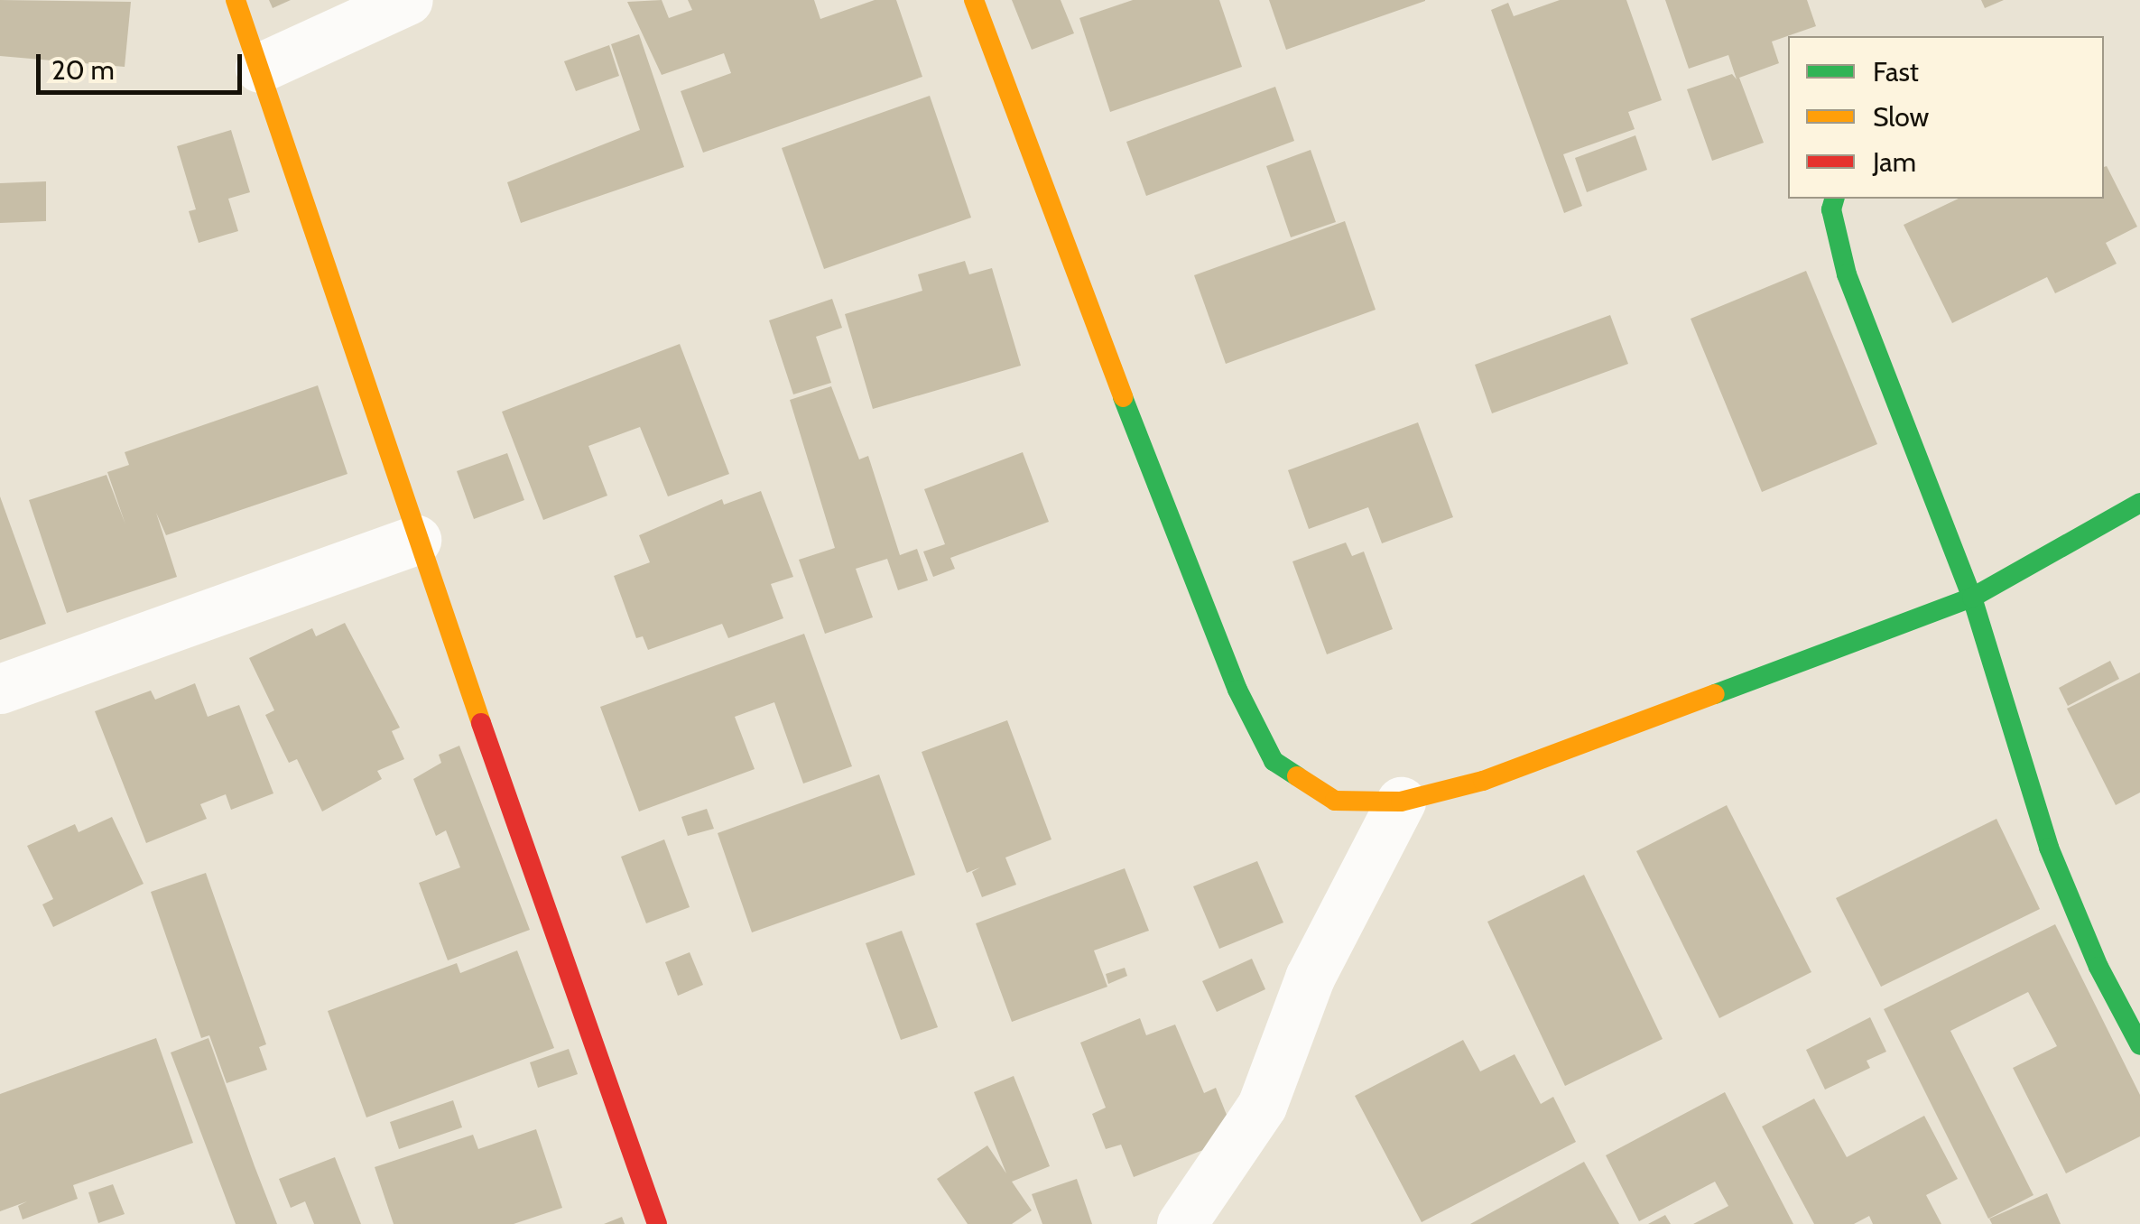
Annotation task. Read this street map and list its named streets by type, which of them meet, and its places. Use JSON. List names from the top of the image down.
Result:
{
  "legend": ["Fast", "Slow", "Jam"],
  "scale_bar": "20 m"
}
